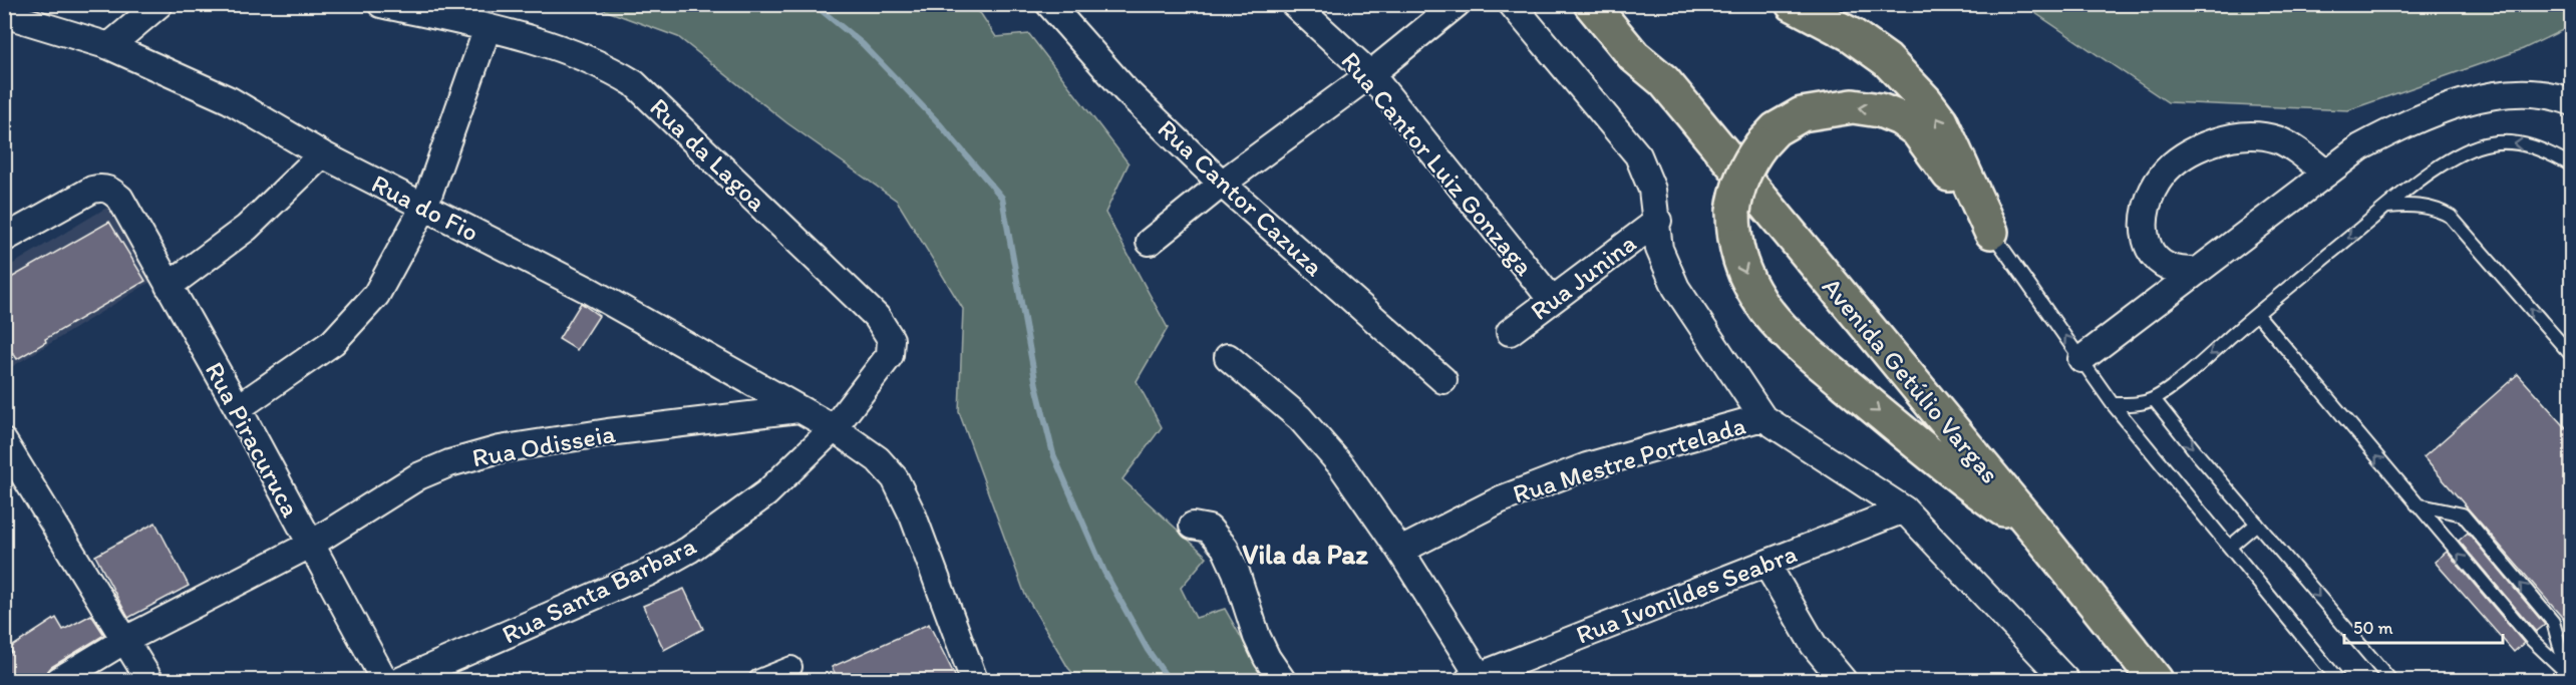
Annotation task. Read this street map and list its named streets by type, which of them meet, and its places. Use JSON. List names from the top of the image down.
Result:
{
  "streets": {
    "highway": ["Avenida Getúlio Vargas"],
    "street": [
      "Rua da Lagoa",
      "Rua Cantor Luiz Gonzaga",
      "Rua Cantor Cazuza",
      "Rua do Fio",
      "Rua Junina",
      "Rua Piracuruca",
      "Rua Odisseia",
      "Rua Mestre Portelada",
      "Rua Santa Barbara",
      "Rua Ivonildes Seabra"
    ]
  },
  "crossings": [
    ["Rua da Lagoa", "Rua do Fio"],
    ["Rua da Lagoa", "Rua Santa Barbara"],
    ["Rua Cantor Luiz Gonzaga", "Rua Junina"],
    ["Rua do Fio", "Rua Odisseia"],
    ["Rua do Fio", "Rua Santa Barbara"],
    ["Rua Piracuruca", "Rua Odisseia"]
  ],
  "districts": ["Vila da Paz"],
  "scale_bar": "50 m"
}
